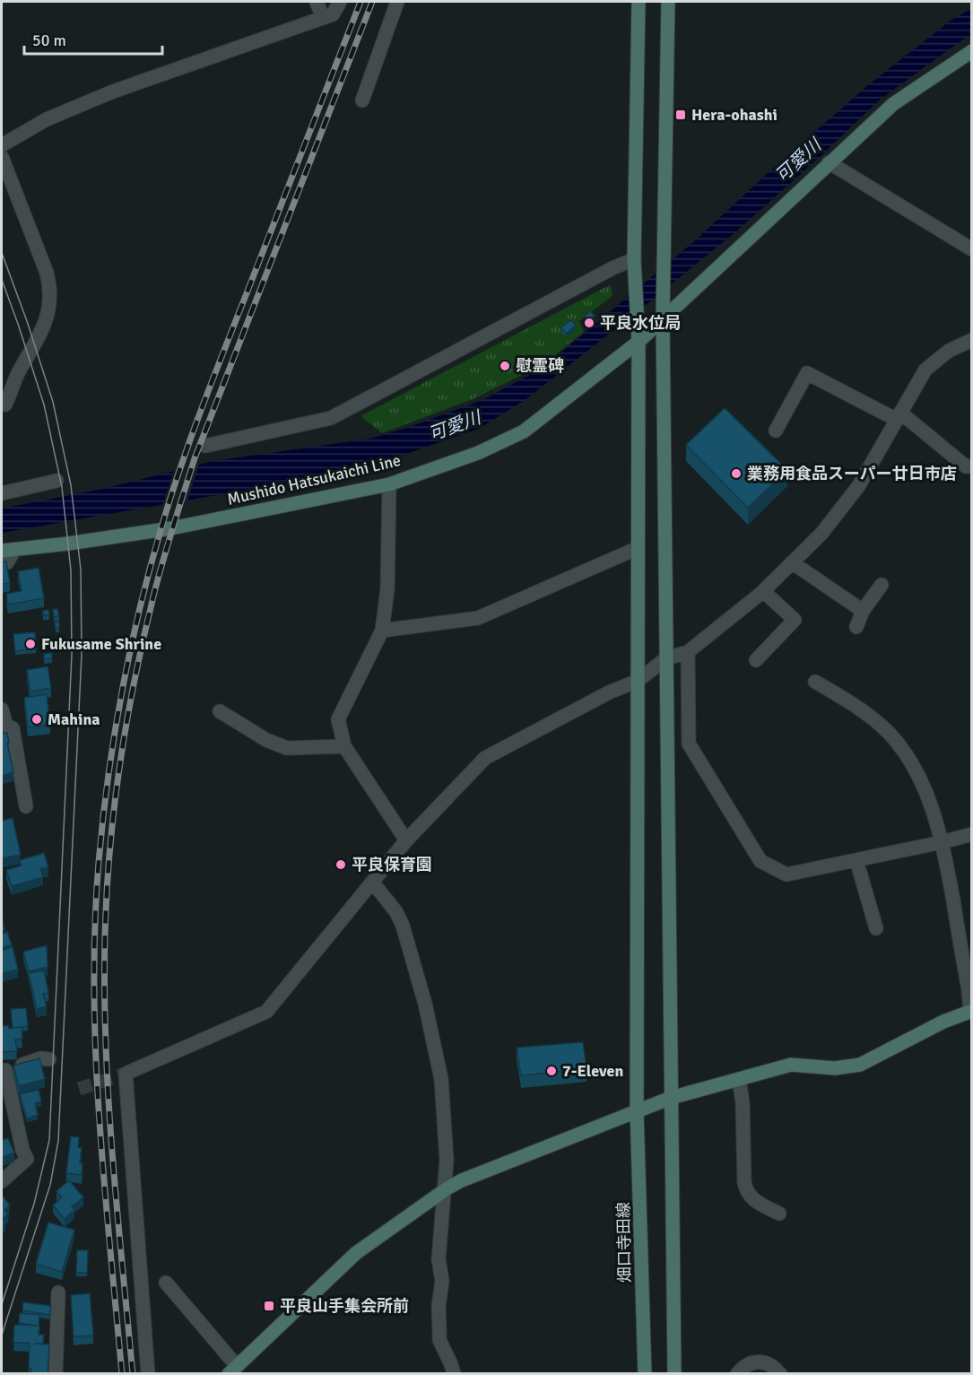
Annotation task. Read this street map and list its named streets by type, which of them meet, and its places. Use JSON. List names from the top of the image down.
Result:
{
  "streets": {
    "street": ["Mushido Hatsukaichi Line", "畑口寺田線"]
  },
  "crossings": [
    ["Mushido Hatsukaichi Line", "畑口寺田線"]
  ],
  "water": ["可愛川"],
  "places": {
    "transit": ["Hera-ohashi", "平良山手集会所前"],
    "other": [
      "平良水位局",
      "慰霊碑",
      "業務用食品スーパー廿日市店",
      "Fukusame Shrine",
      "Mahina",
      "平良保育園",
      "7-Eleven"
    ]
  },
  "scale_bar": "50 m"
}
